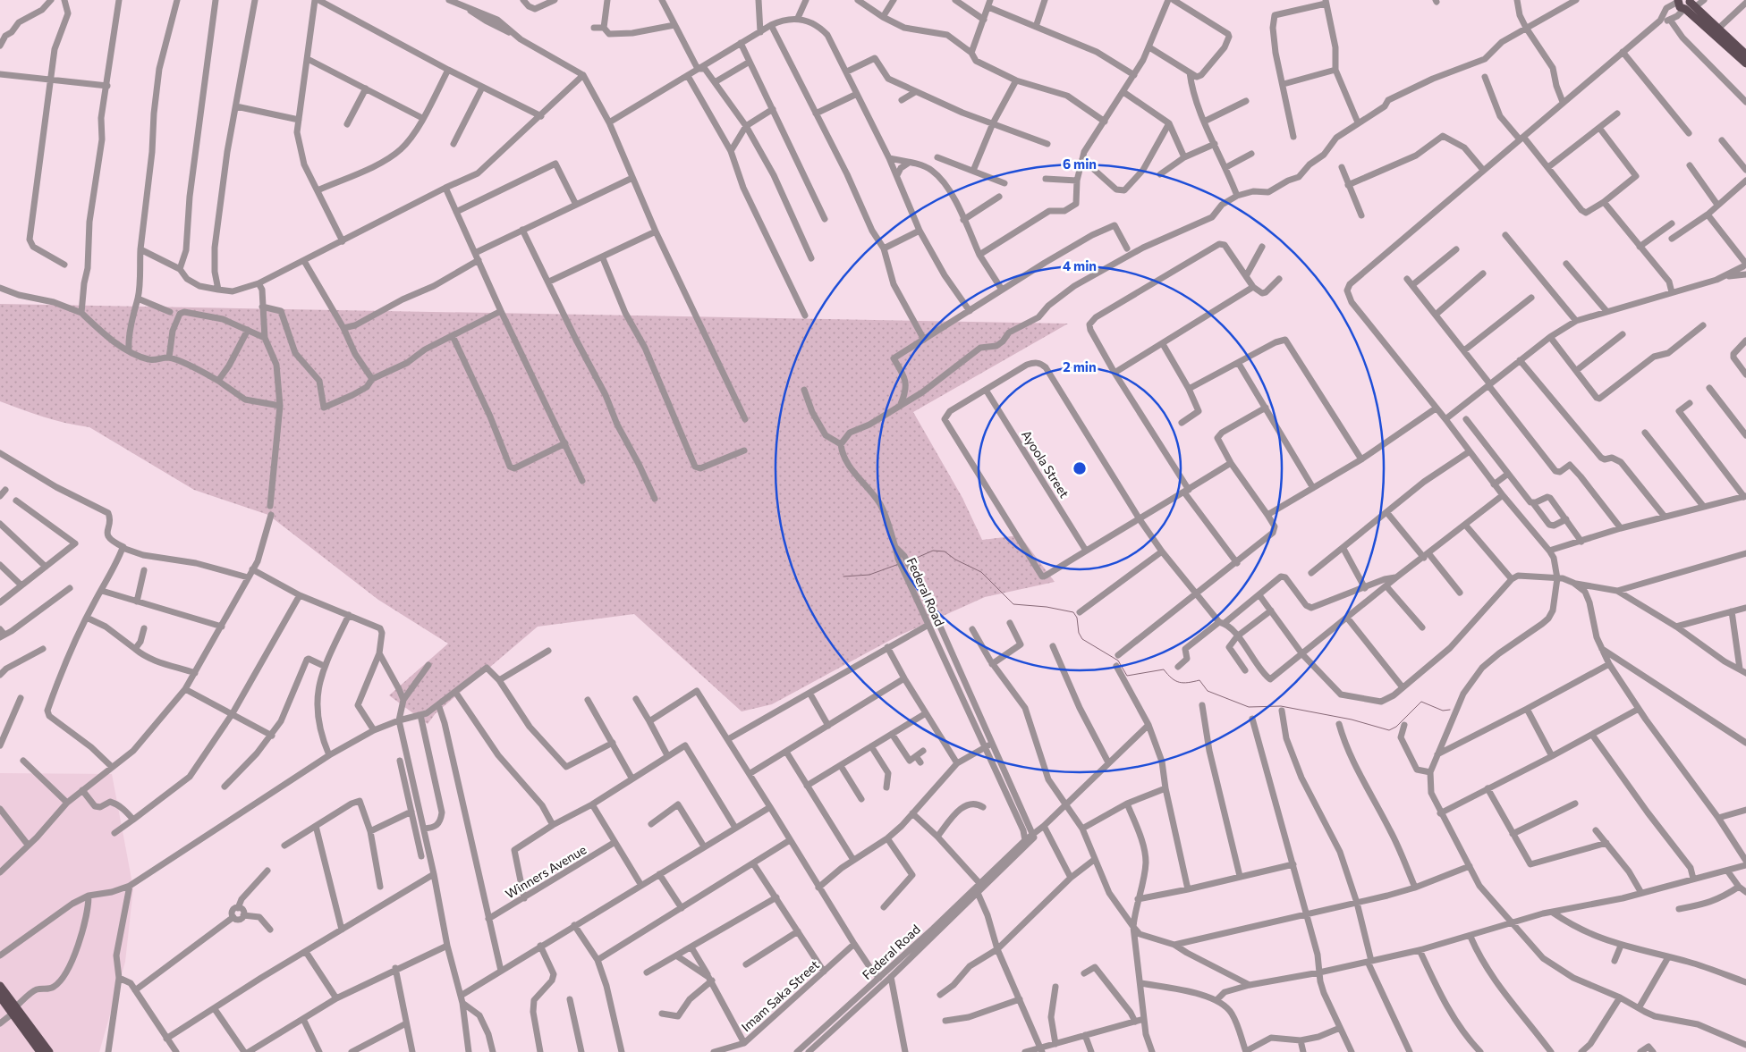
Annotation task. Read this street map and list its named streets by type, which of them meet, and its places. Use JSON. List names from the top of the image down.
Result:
{
  "streets": {
    "street": [
      "Ayoola Street",
      "Federal Road",
      "Winners Avenue",
      "Imam Saka Street"
    ]
  },
  "rings": ["6 min", "4 min", "2 min"]
}
